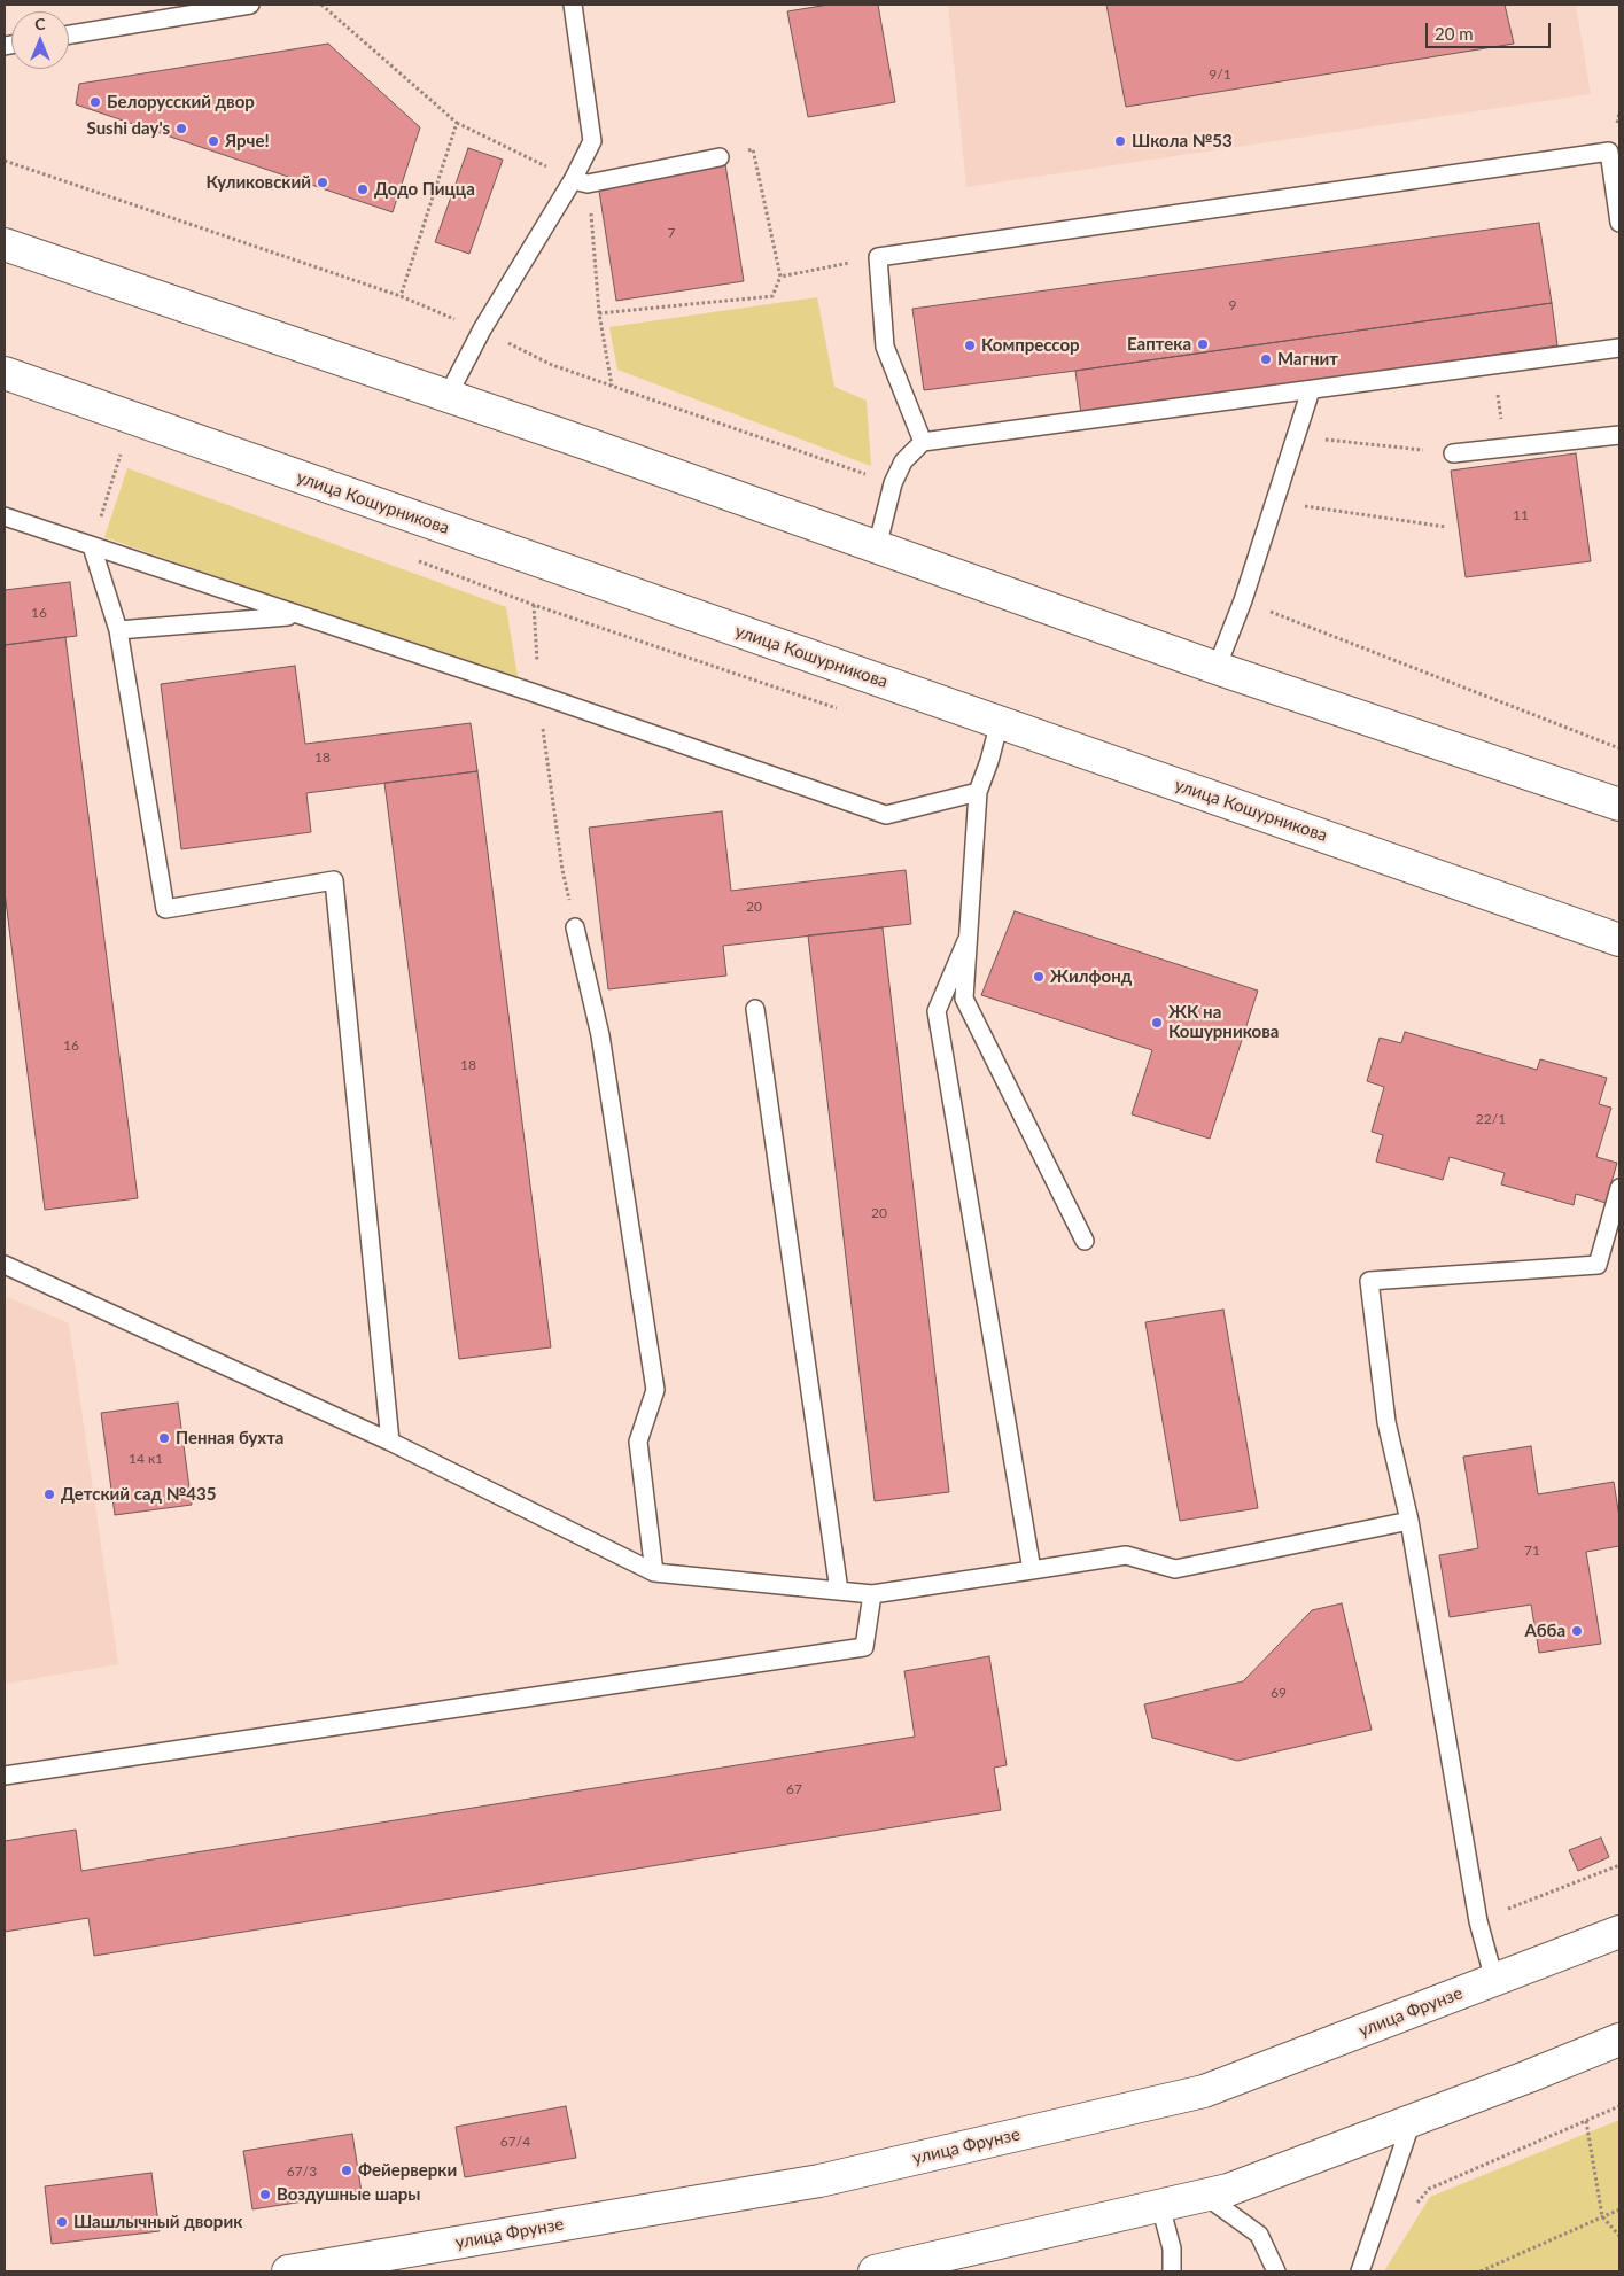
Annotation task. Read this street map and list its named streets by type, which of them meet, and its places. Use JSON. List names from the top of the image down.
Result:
{
  "streets": {
    "main road": ["улица Кошурникова", "улица Фрунзе"]
  },
  "places": [
    "Белорусский двор",
    "Sushi day's",
    "Ярче!",
    "Школа №53",
    "Куликовский",
    "Додо Пицца",
    "Еаптека",
    "Компрессор",
    "Магнит",
    "Жилфонд",
    "ЖК на Кошурникова",
    "Пенная бухта",
    "Детский сад №435",
    "Абба",
    "Фейерверки",
    "Воздушные шары",
    "Шашлычный дворик"
  ],
  "house_numbers": [
    "9/1",
    "7",
    "9",
    "11",
    "16",
    "18",
    "20",
    "16",
    "18",
    "22/1",
    "20",
    "14 к1",
    "71",
    "69",
    "67",
    "67/4",
    "67/3"
  ],
  "scale_bar": "20 m",
  "north": "top"
}
